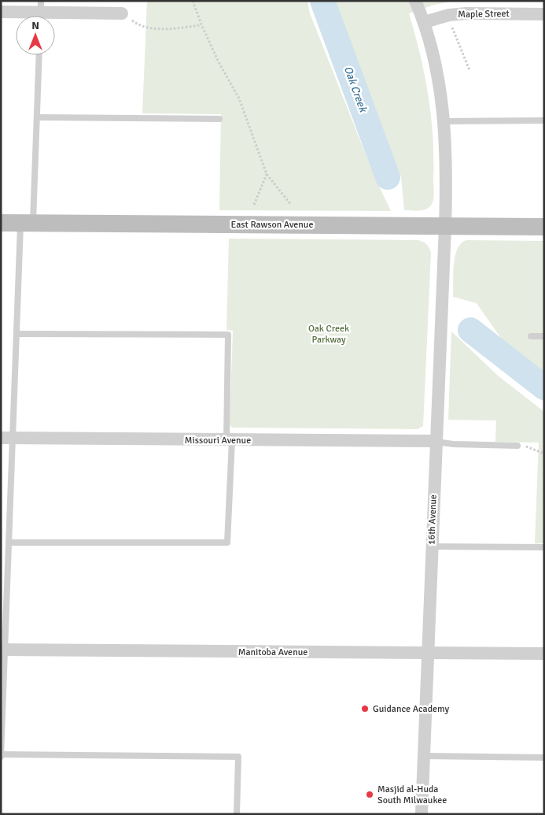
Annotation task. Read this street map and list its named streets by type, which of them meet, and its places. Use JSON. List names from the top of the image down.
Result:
{
  "streets": {
    "main road": ["East Rawson Avenue"],
    "street": [
      "Maple Street",
      "Missouri Avenue",
      "16th Avenue",
      "Manitoba Avenue"
    ]
  },
  "crossings": [
    ["East Rawson Avenue", "16th Avenue"],
    ["Missouri Avenue", "16th Avenue"],
    ["16th Avenue", "Manitoba Avenue"]
  ],
  "water": ["Oak Creek"],
  "parks": ["Oak Creek Parkway"],
  "places": ["Guidance Academy", "Masjid al-Huda South Milwaukee"],
  "north": "top"
}
